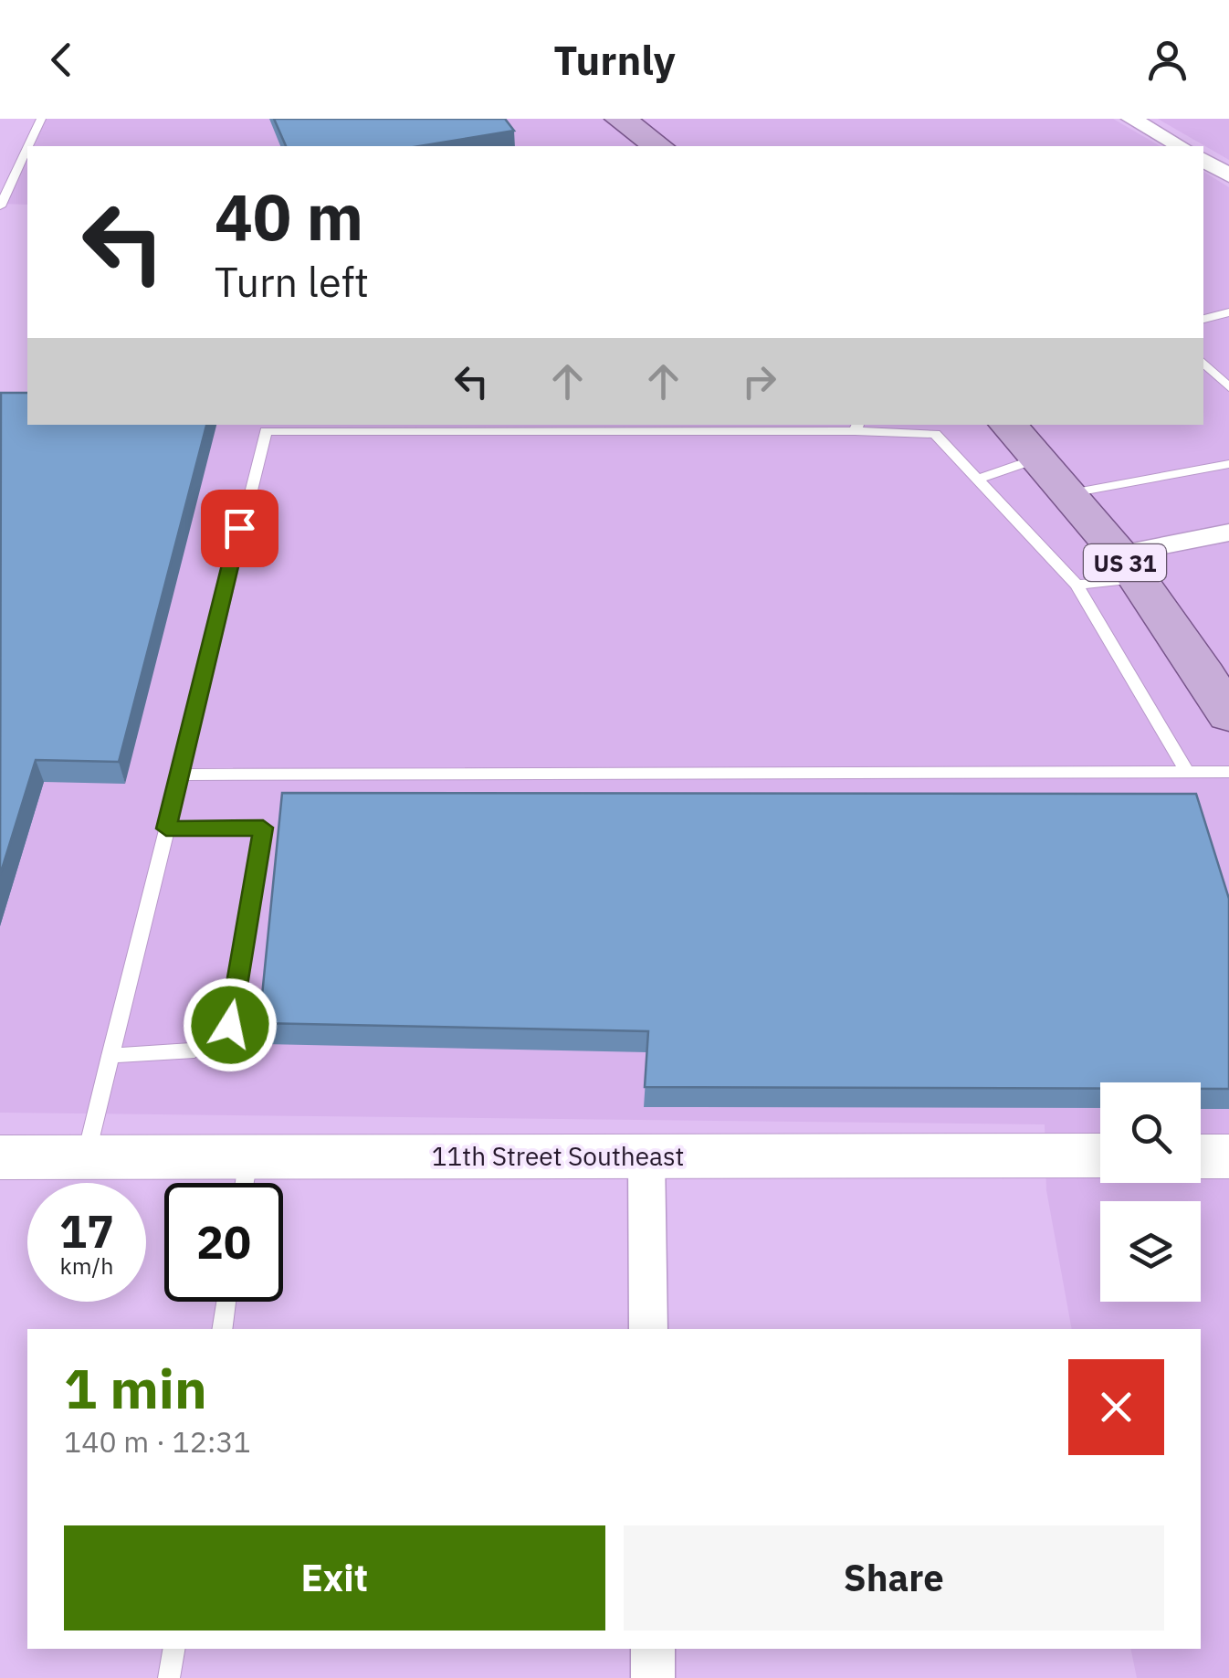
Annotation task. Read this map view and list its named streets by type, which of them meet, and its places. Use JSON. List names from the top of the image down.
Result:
{
  "streets": {
    "main road": ["US 31"],
    "street": ["11th Street Southeast"]
  },
  "page": {
    "header": "Turnly",
    "turn": ["40 m", "Turn left"],
    "speed": "17 km/h",
    "limit": "20",
    "heading": ["1 min", "140 m · 12:31"],
    "buttons": ["Exit", "Share"]
  }
}
